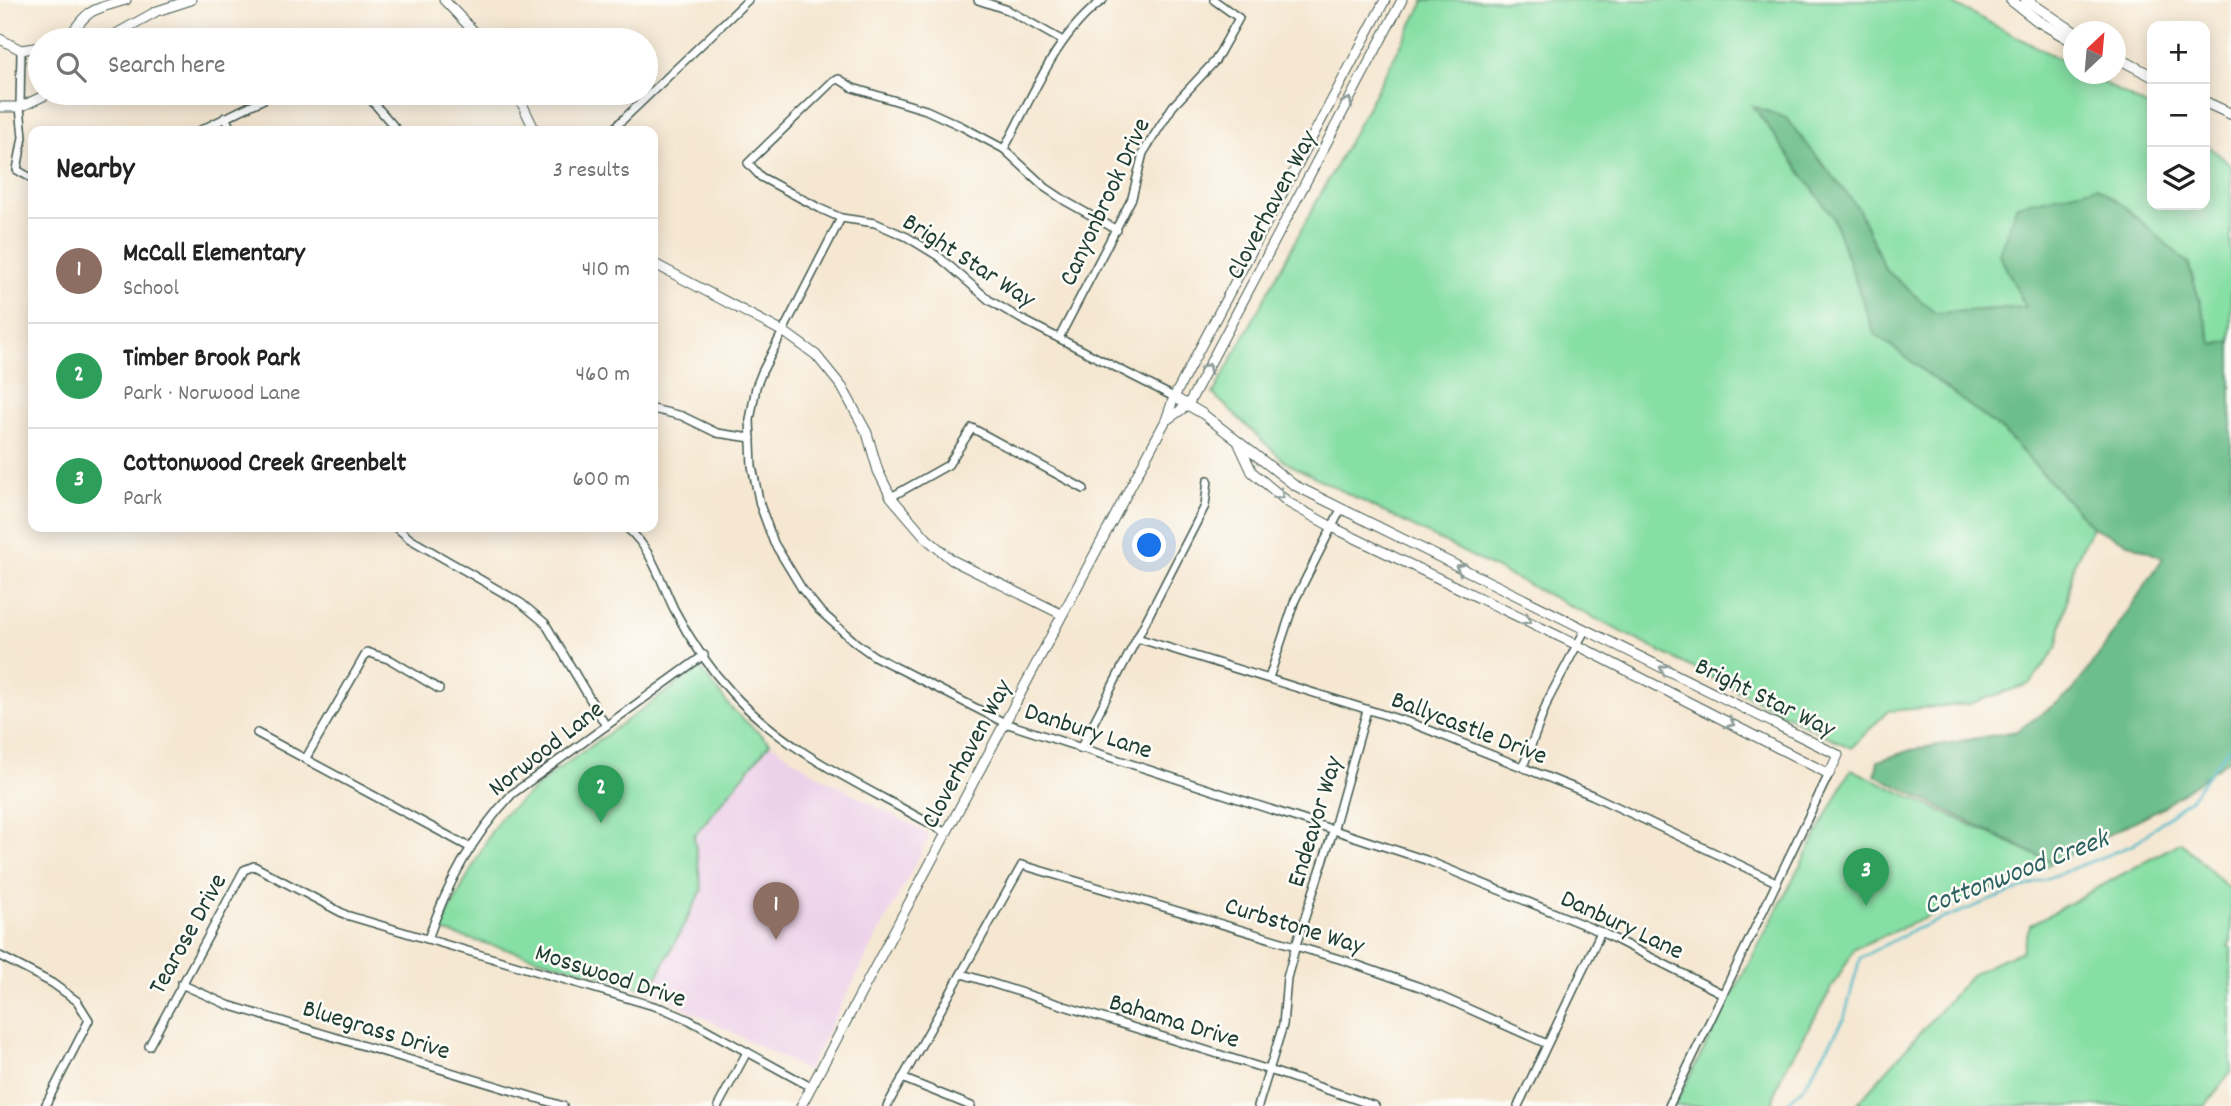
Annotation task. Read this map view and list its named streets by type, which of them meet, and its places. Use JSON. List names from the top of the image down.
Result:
{
  "streets": {
    "street": [
      "Canyonbrook Drive",
      "Cloverhaven Way",
      "Bright Star Way",
      "Ballycastle Drive",
      "Danbury Lane",
      "Norwood Lane",
      "Endeavor Way",
      "Curbstone Way",
      "Tearose Drive",
      "Mosswood Drive",
      "Bahama Drive",
      "Bluegrass Drive"
    ]
  },
  "crossings": [
    ["Canyonbrook Drive", "Bright Star Way"],
    ["Cloverhaven Way", "Bright Star Way"],
    ["Cloverhaven Way", "Danbury Lane"],
    ["Cloverhaven Way", "Mosswood Drive"],
    ["Bright Star Way", "Danbury Lane"],
    ["Ballycastle Drive", "Endeavor Way"],
    ["Danbury Lane", "Endeavor Way"],
    ["Norwood Lane", "Tearose Drive"],
    ["Norwood Lane", "Mosswood Drive"],
    ["Endeavor Way", "Curbstone Way"],
    ["Endeavor Way", "Bahama Drive"],
    ["Curbstone Way", "Bahama Drive"],
    ["Tearose Drive", "Mosswood Drive"],
    ["Tearose Drive", "Bluegrass Drive"]
  ],
  "water": ["Cottonwood Creek"],
  "north": "top right",
  "page": {
    "map_buttons": ["+", "−"],
    "search": "Search here",
    "heading": ["Nearby", "3 results"],
    "list": [
      {
        "mark": "1",
        "name": "McCall Elementary",
        "note": "School",
        "value": "410 m"
      },
      {
        "mark": "2",
        "name": "Timber Brook Park",
        "note": "Park · Norwood Lane",
        "value": "460 m"
      },
      {
        "mark": "3",
        "name": "Cottonwood Creek Greenbelt",
        "note": "Park",
        "value": "600 m"
      }
    ],
    "pins": ["2", "3", "1"]
  }
}
